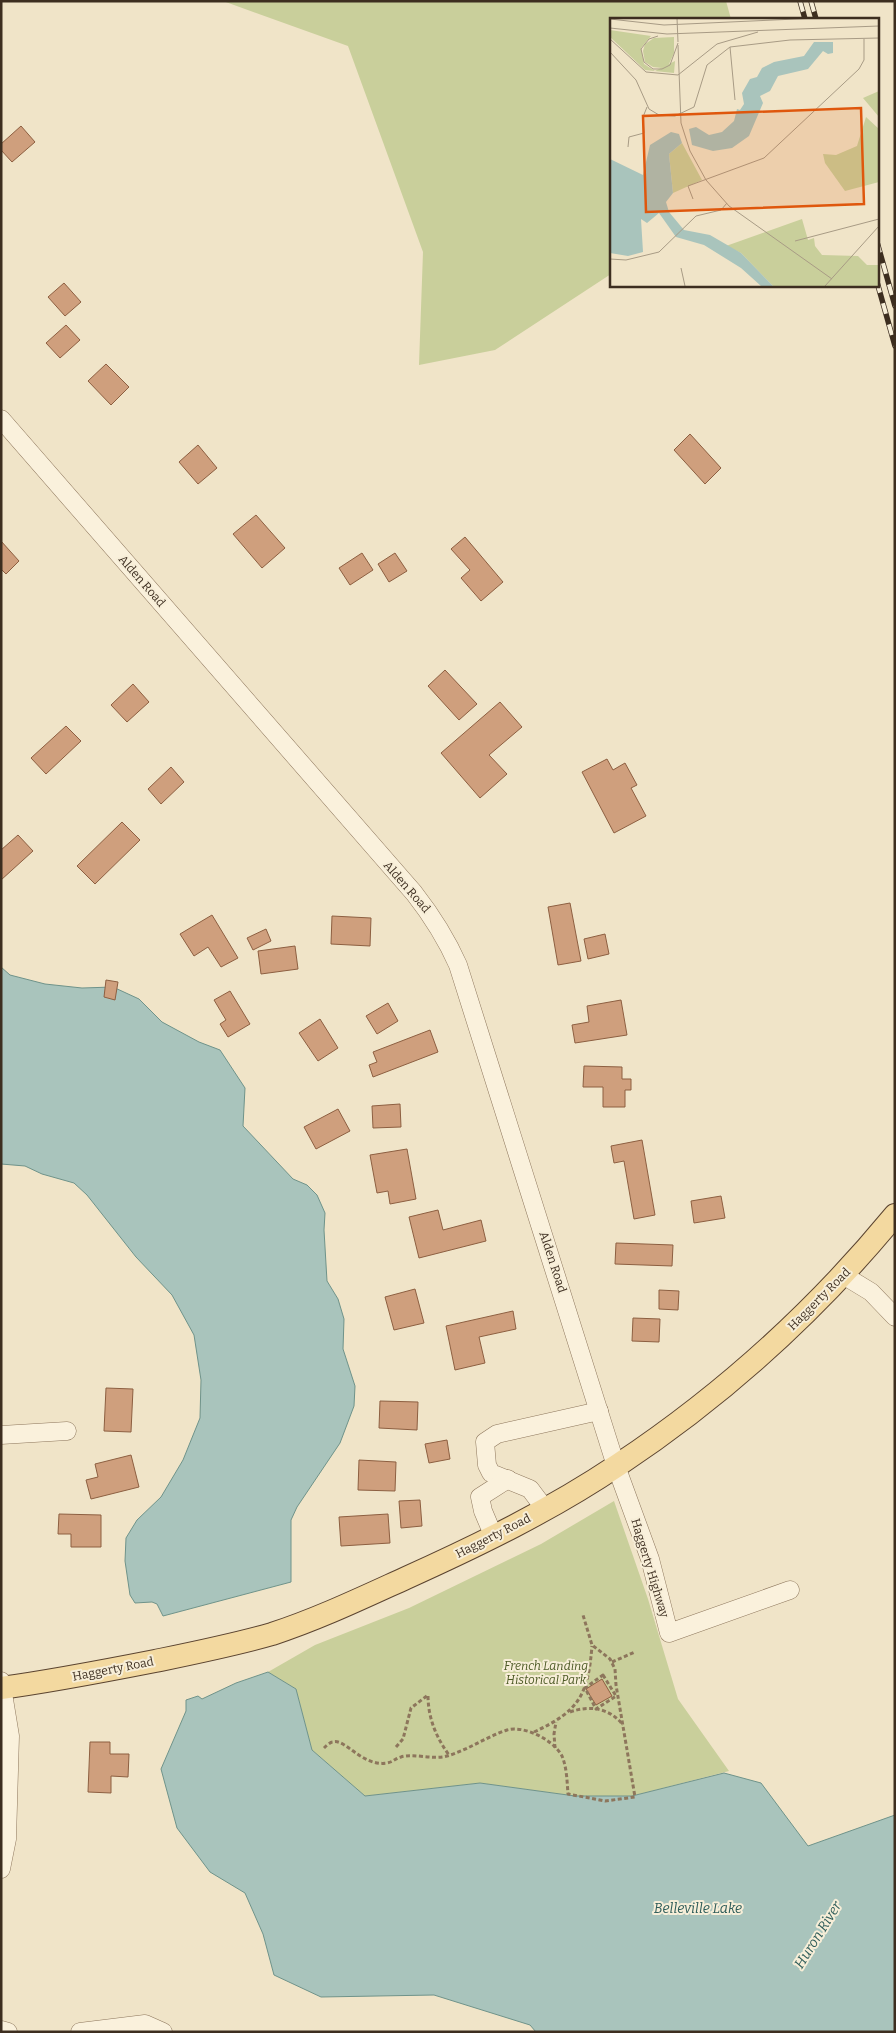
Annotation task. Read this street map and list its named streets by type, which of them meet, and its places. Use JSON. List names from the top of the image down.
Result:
{
  "streets": {
    "main road": ["Haggerty Road"],
    "street": ["Alden Road", "Haggerty Highway"]
  },
  "crossings": [
    ["Alden Road", "Haggerty Road"],
    ["Alden Road", "Haggerty Highway"],
    ["Haggerty Road", "Haggerty Highway"]
  ],
  "water": ["Belleville Lake", "Huron River"],
  "parks": ["French Landing Historical Park"]
}
